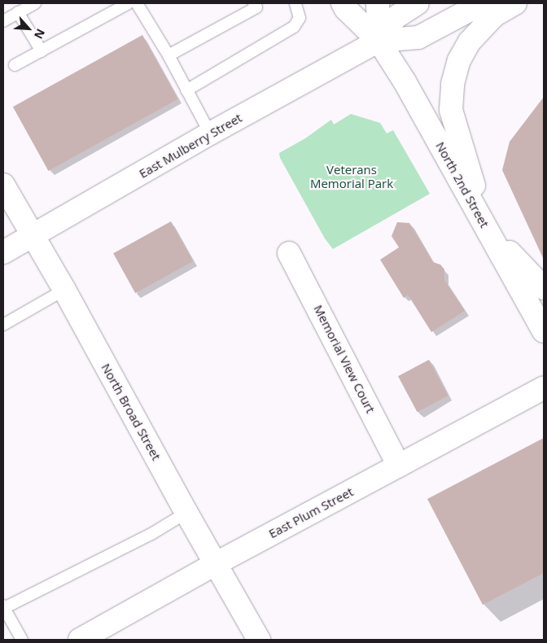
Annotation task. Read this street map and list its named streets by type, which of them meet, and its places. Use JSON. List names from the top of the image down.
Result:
{
  "streets": {
    "street": [
      "East Mulberry Street",
      "North 2nd Street",
      "Memorial View Court",
      "North Broad Street",
      "East Plum Street"
    ]
  },
  "crossings": [
    ["East Mulberry Street", "North 2nd Street"],
    ["East Mulberry Street", "North Broad Street"],
    ["Memorial View Court", "East Plum Street"],
    ["North Broad Street", "East Plum Street"]
  ],
  "parks": ["Veterans Memorial Park"],
  "north": "bottom right"
}
